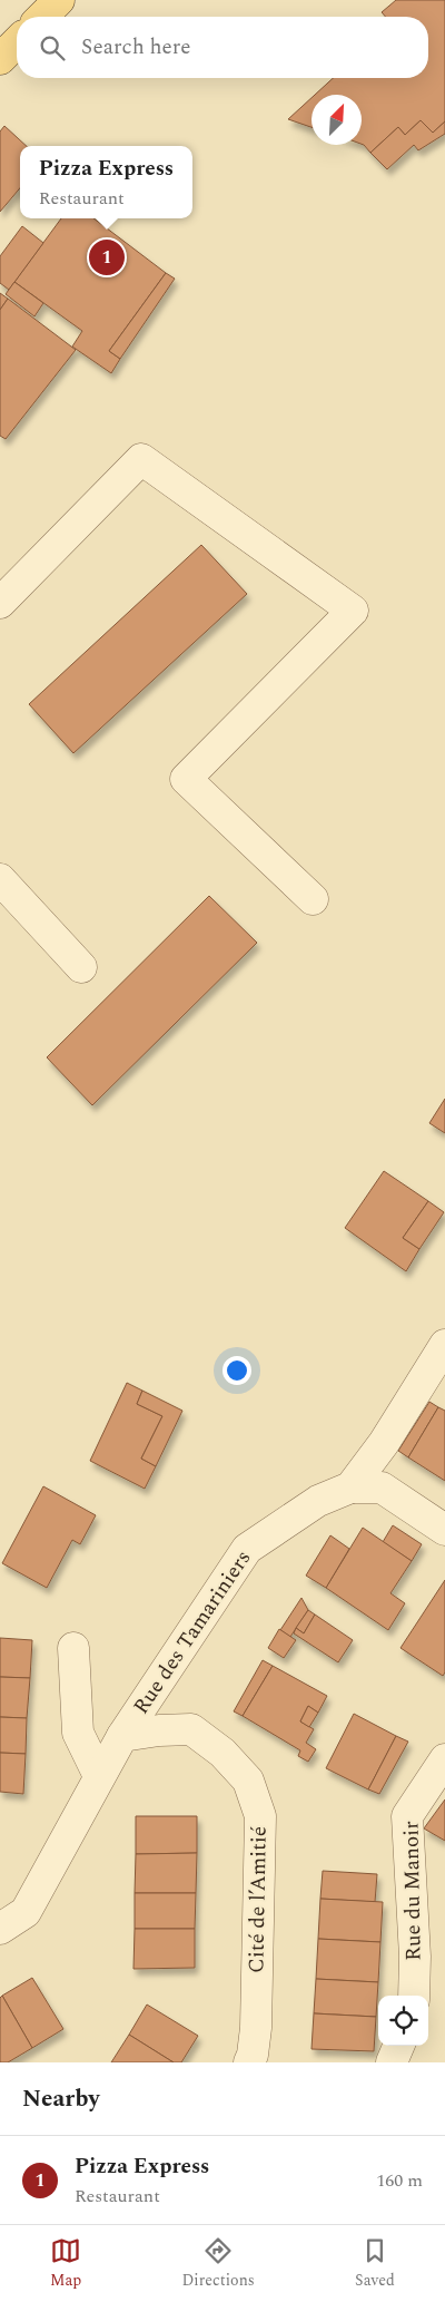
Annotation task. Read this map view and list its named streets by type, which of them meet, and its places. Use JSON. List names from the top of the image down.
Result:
{
  "streets": {
    "street": ["Rue des Tamariniers", "Rue du Manoir", "Cité de l’Amitié"]
  },
  "crossings": [
    ["Rue des Tamariniers", "Cité de l’Amitié"]
  ],
  "north": "top right",
  "page": {
    "search": "Search here",
    "popup": ["Pizza Express", "Restaurant"],
    "pins": "1",
    "heading": "Nearby",
    "list": [
      {
        "mark": "1",
        "name": "Pizza Express",
        "note": "Restaurant",
        "value": "160 m"
      }
    ],
    "nav": ["Map", "Directions", "Saved"]
  }
}
